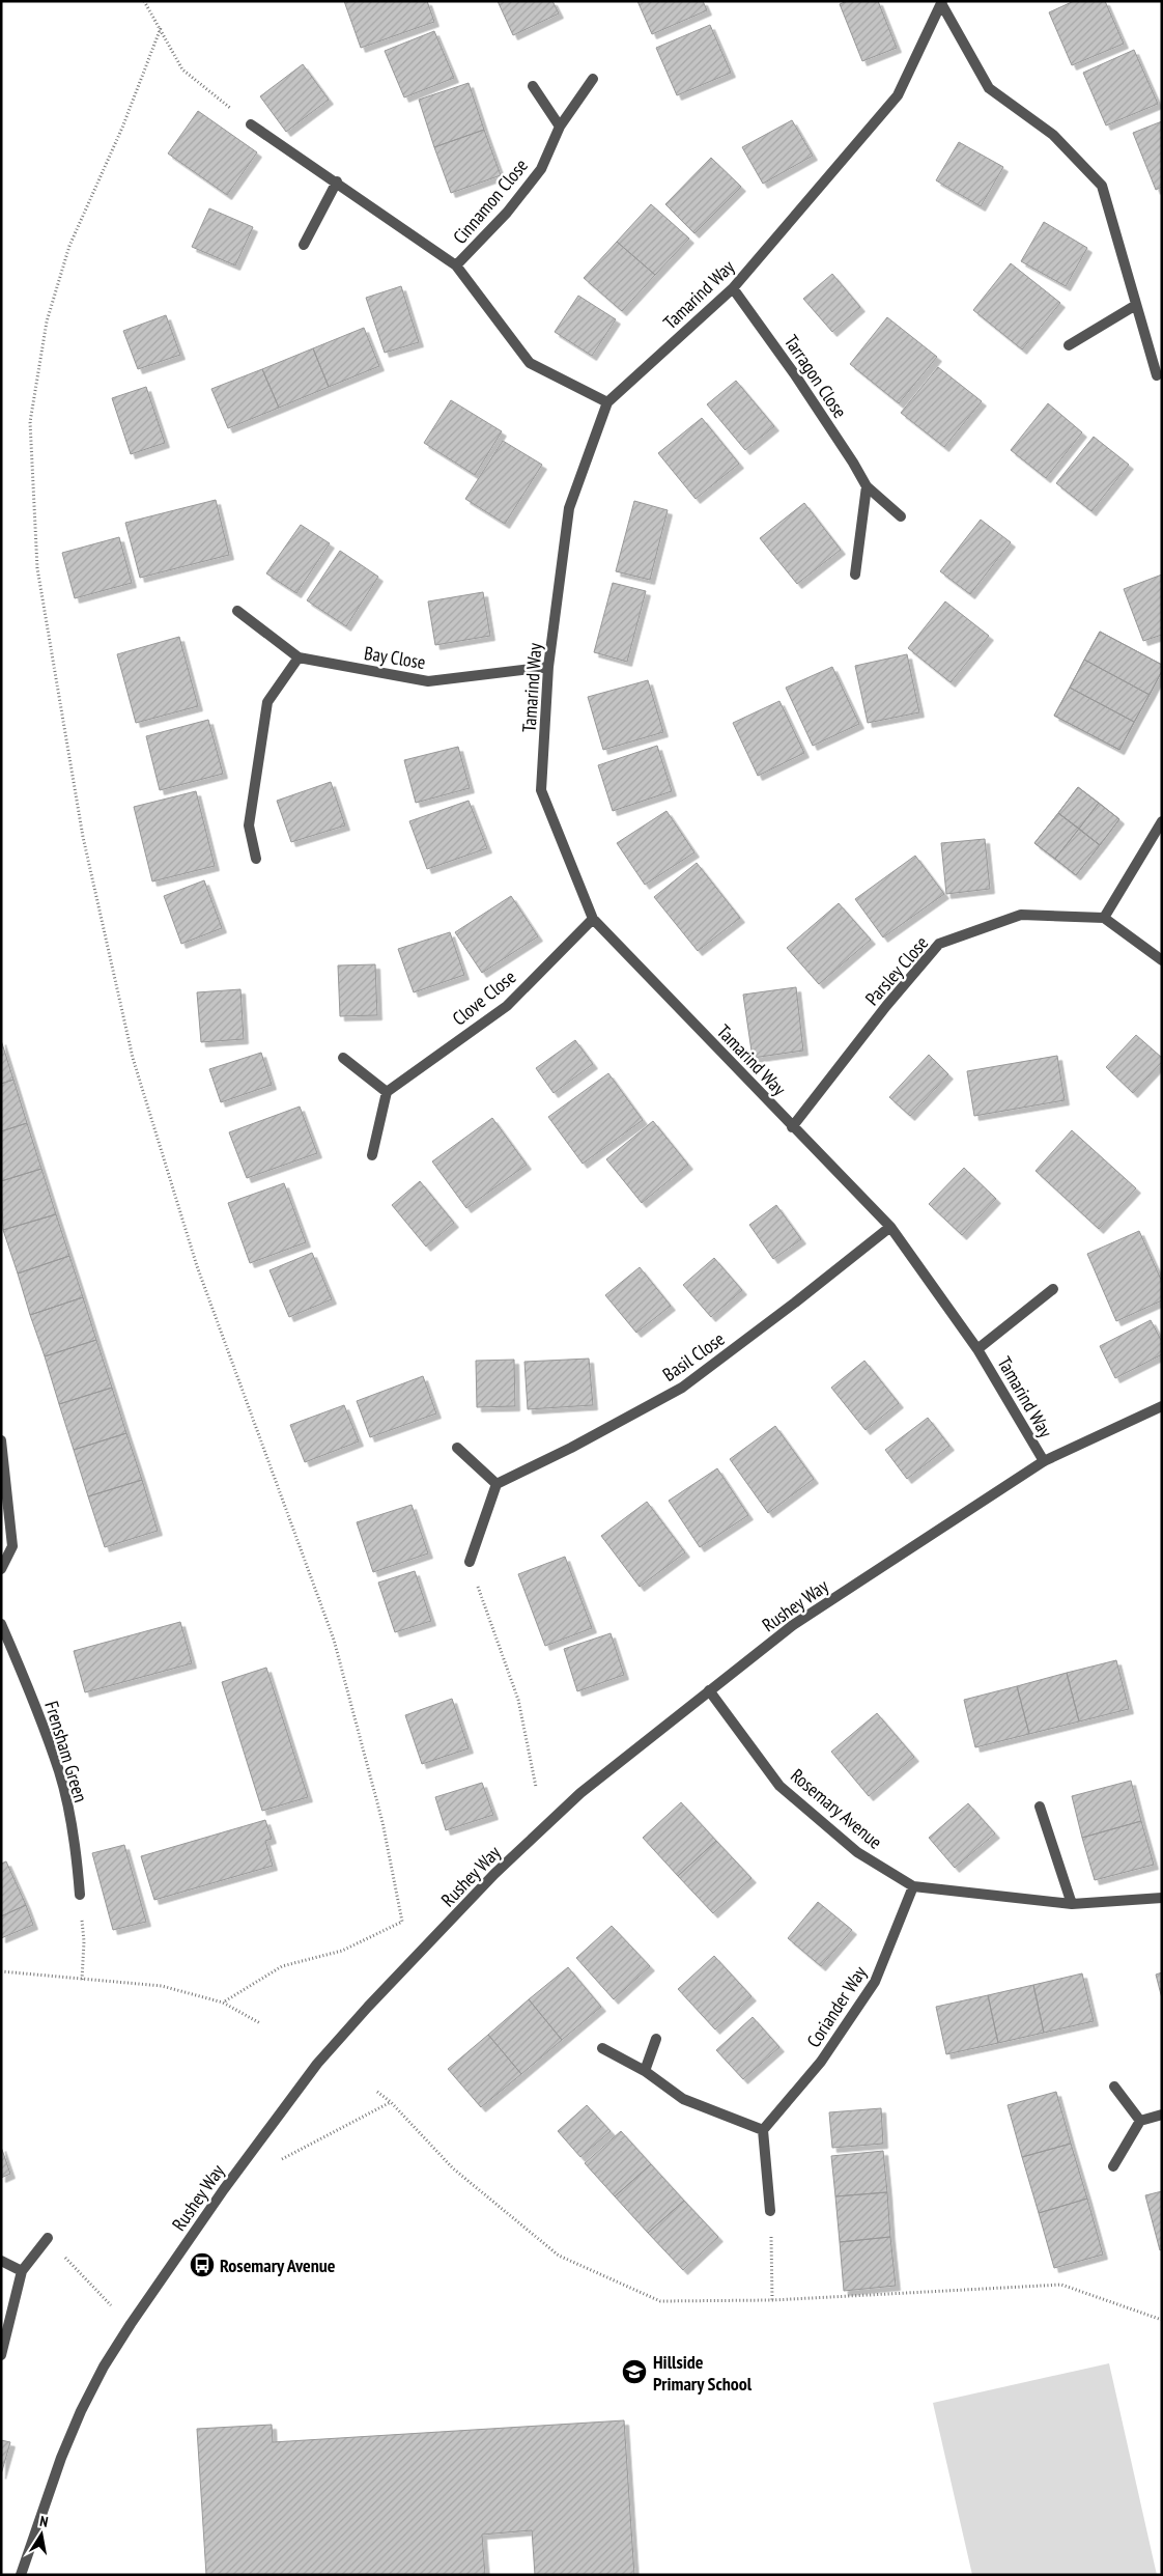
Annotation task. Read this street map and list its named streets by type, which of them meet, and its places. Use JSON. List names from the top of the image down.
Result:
{
  "streets": {
    "street": [
      "Cinnamon Close",
      "Tamarind Way",
      "Tarragon Close",
      "Bay Close",
      "Parsley Close",
      "Clove Close",
      "Basil Close",
      "Rushey Way",
      "Frensham Green",
      "Rosemary Avenue",
      "Coriander Way"
    ]
  },
  "crossings": [
    ["Cinnamon Close", "Tamarind Way"],
    ["Tamarind Way", "Tarragon Close"],
    ["Tamarind Way", "Bay Close"],
    ["Tamarind Way", "Parsley Close"],
    ["Tamarind Way", "Clove Close"],
    ["Tamarind Way", "Basil Close"],
    ["Tamarind Way", "Rushey Way"],
    ["Rushey Way", "Rosemary Avenue"],
    ["Rosemary Avenue", "Coriander Way"]
  ],
  "places": {
    "bus stop": ["Rosemary Avenue"],
    "school or university": ["Hillside Primary School"]
  },
  "north": "top"
}
